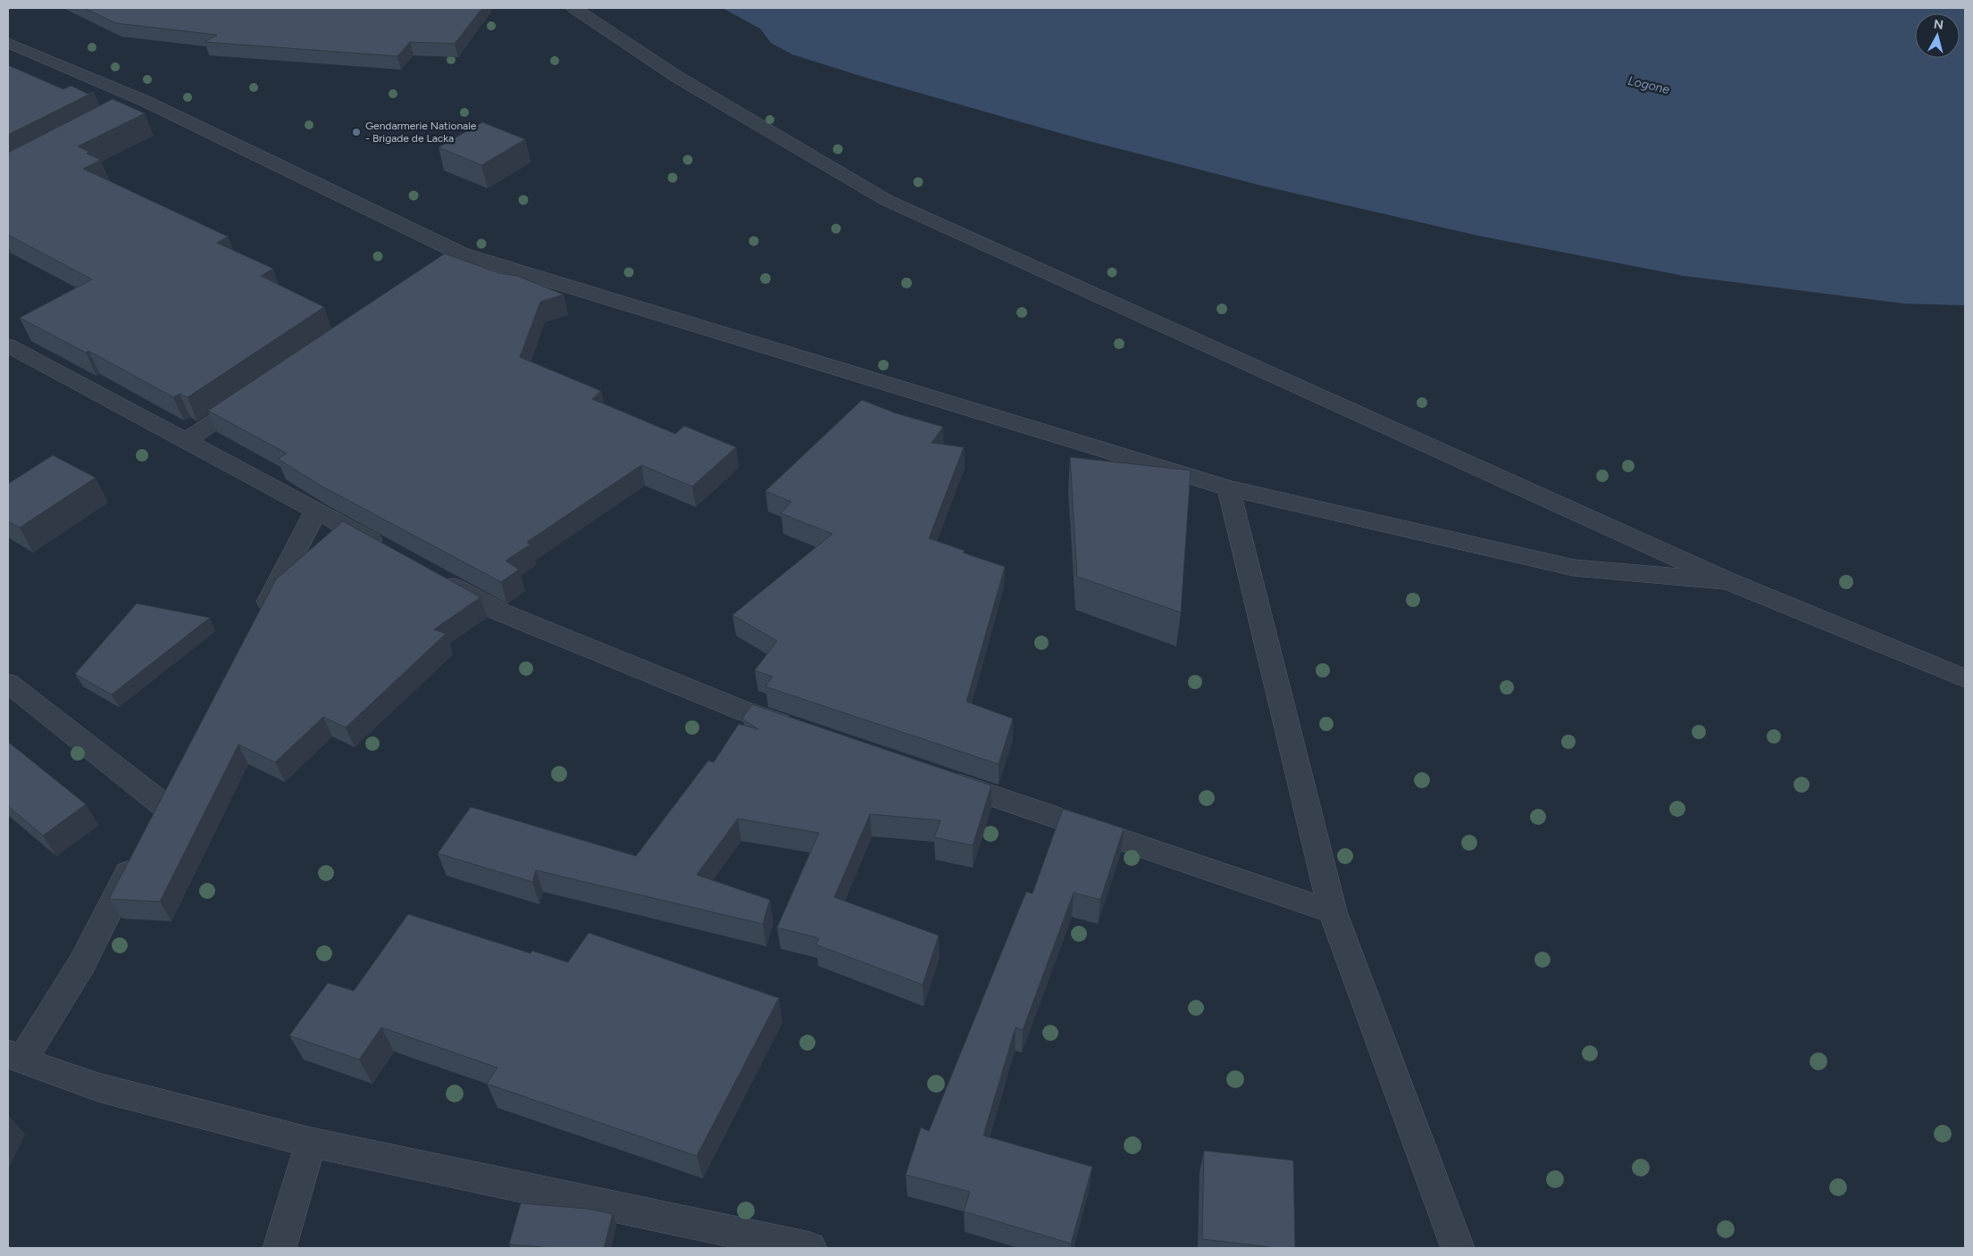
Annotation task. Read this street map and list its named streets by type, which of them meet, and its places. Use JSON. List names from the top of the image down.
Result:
{
  "water": ["Logone"],
  "places": ["Gendarmerie Nationale - Brigade de Lacka"],
  "north": "top"
}
